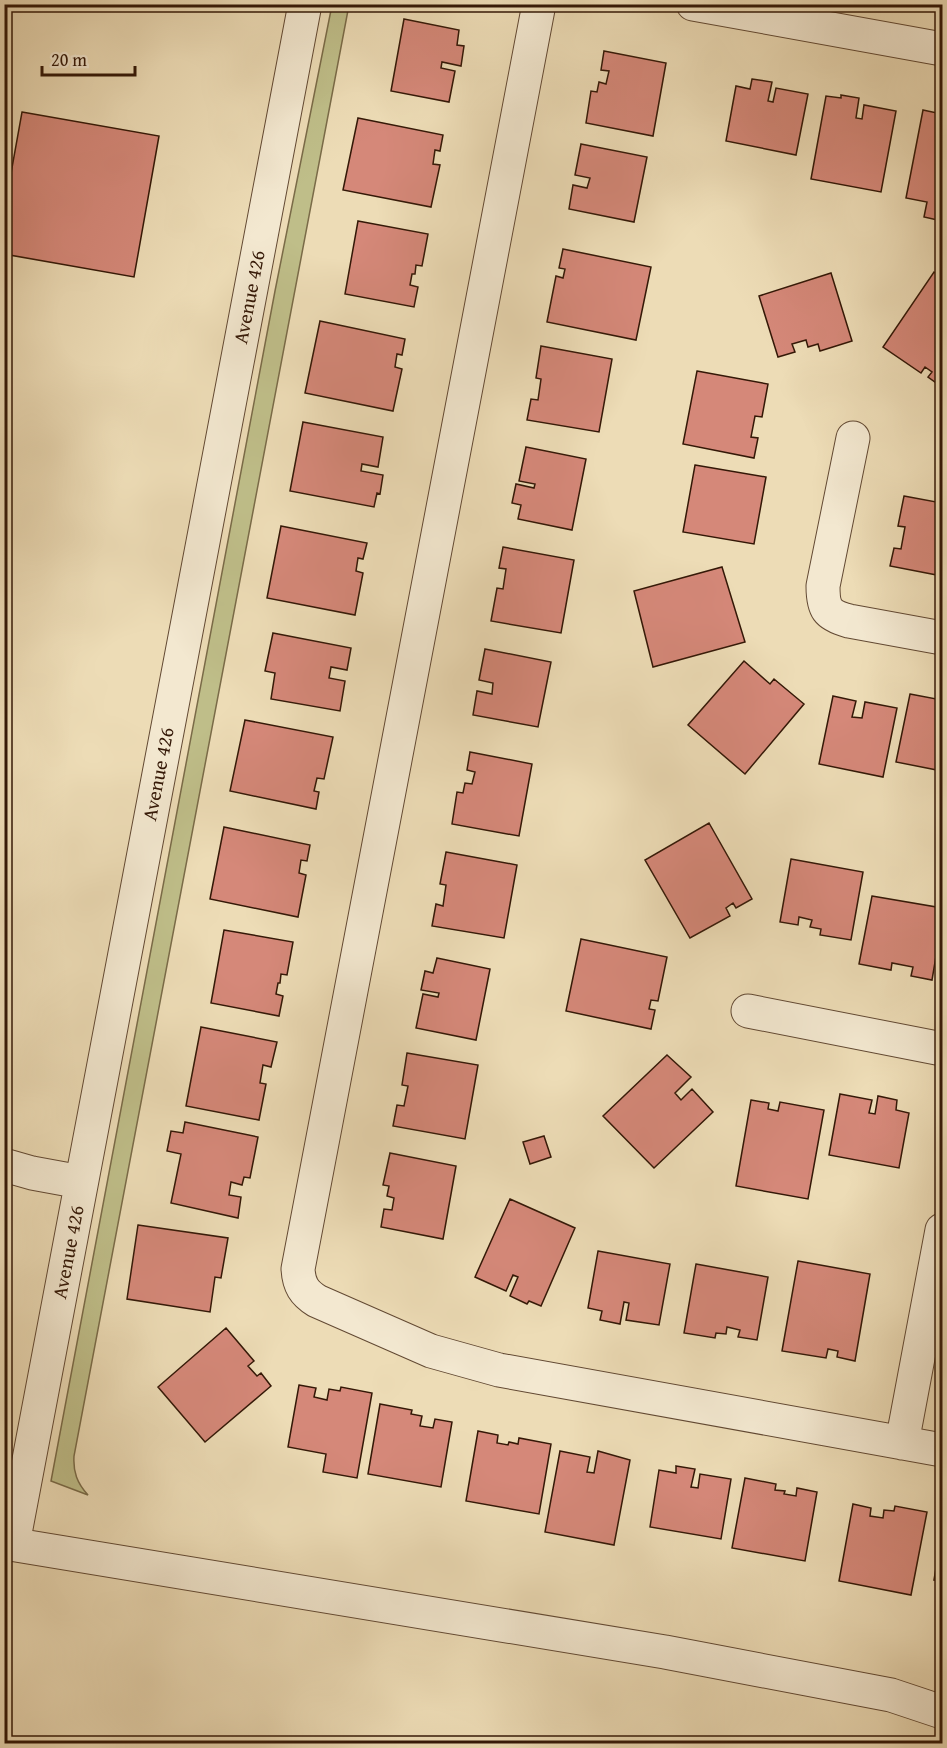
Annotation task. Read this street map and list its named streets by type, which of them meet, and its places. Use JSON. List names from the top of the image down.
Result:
{
  "streets": {
    "street": ["Avenue 426"]
  },
  "scale_bar": "20 m"
}
